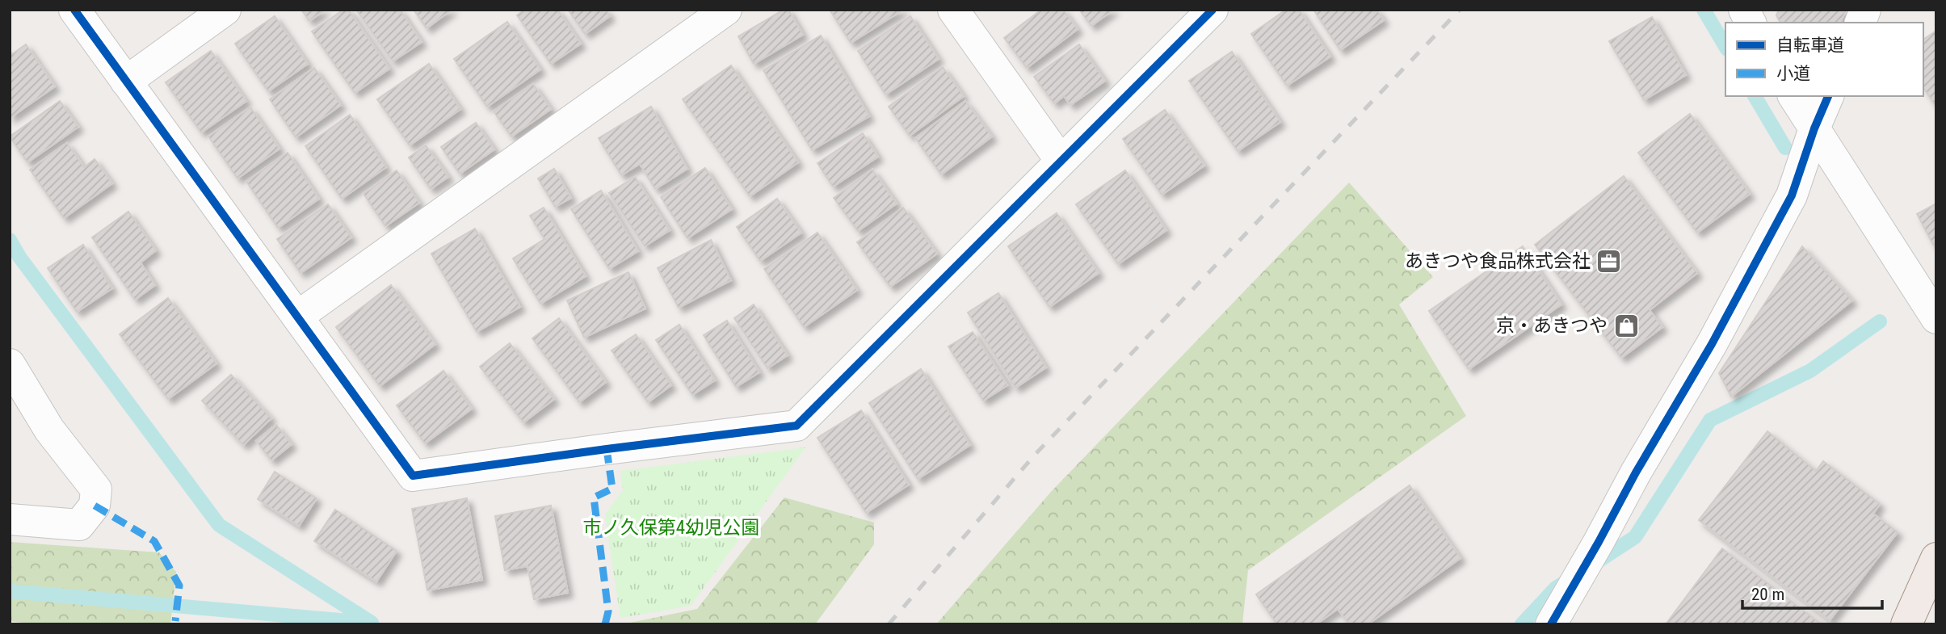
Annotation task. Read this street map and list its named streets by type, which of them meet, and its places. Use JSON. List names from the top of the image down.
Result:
{
  "parks": ["市ノ久保第4幼児公園"],
  "places": {
    "office": ["あきつや食品株式会社"],
    "shop": ["京・あきつや"]
  },
  "legend": ["自転車道", "小道"],
  "scale_bar": "20 m"
}
